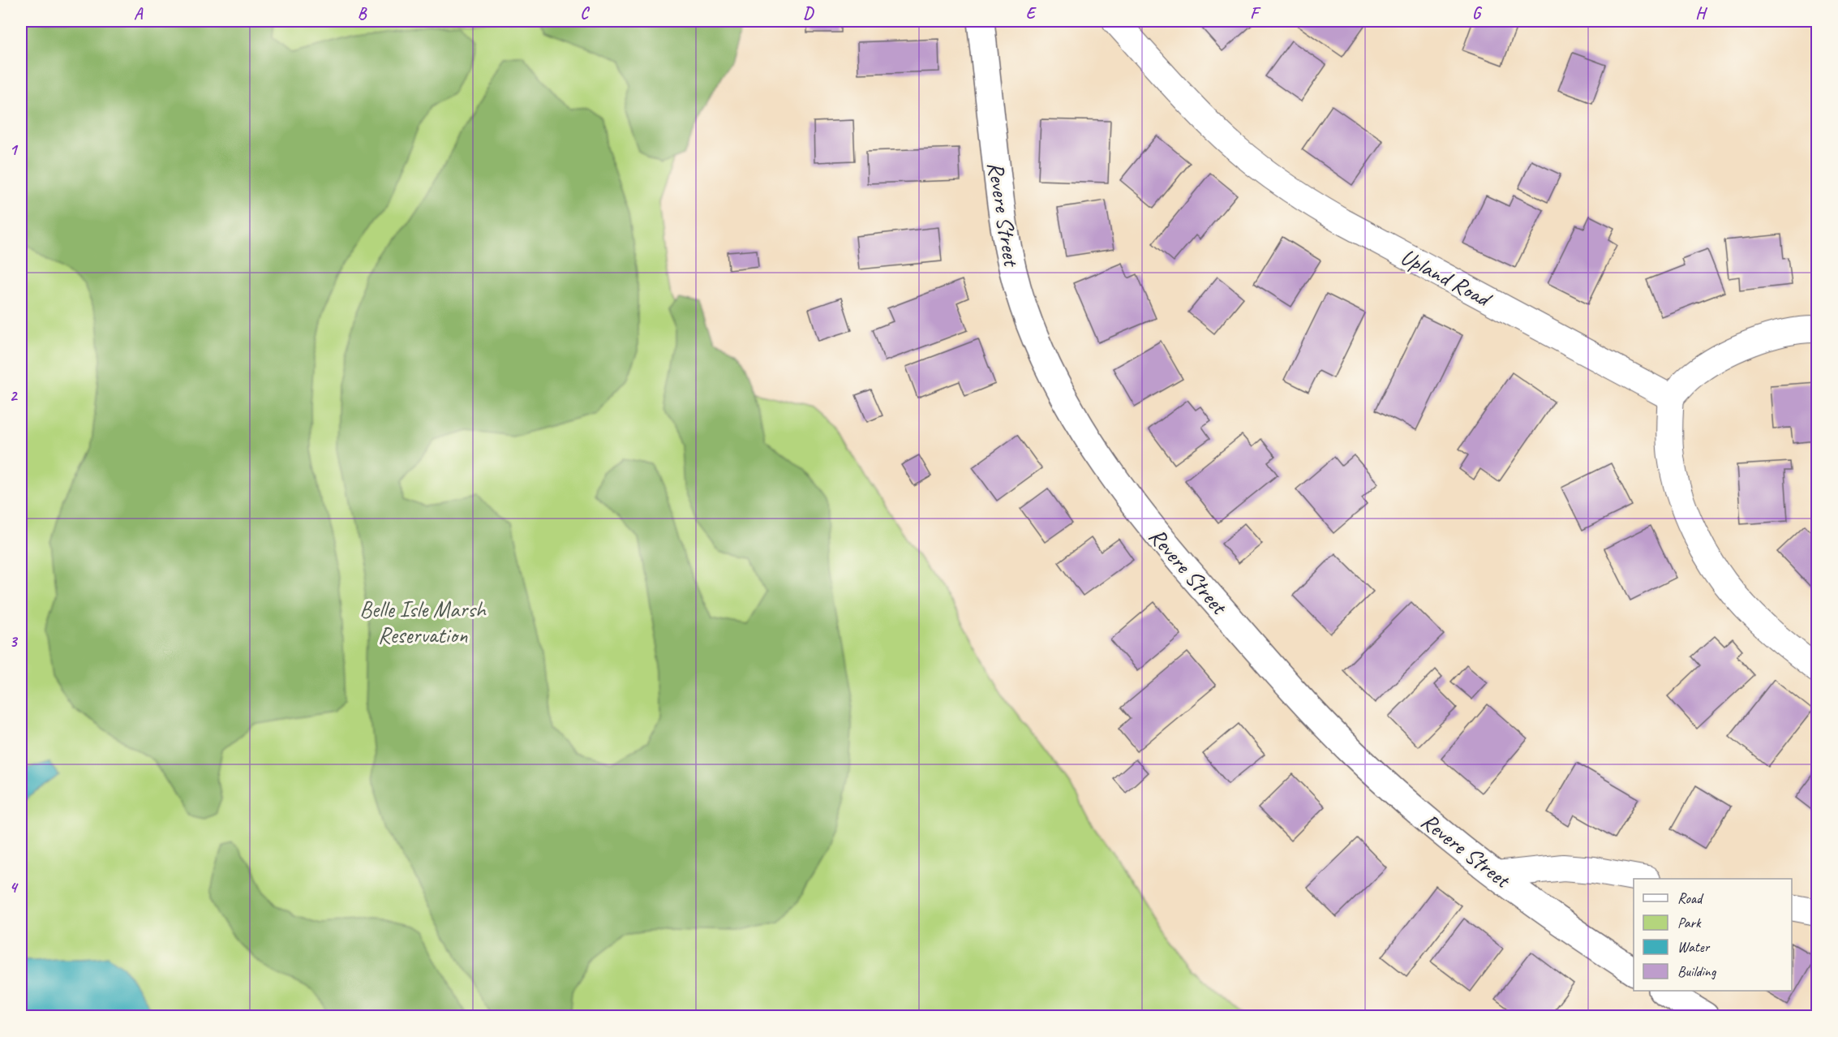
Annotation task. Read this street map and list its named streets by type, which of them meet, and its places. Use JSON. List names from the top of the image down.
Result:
{
  "streets": {
    "main road": ["Revere Street"],
    "street": ["Upland Road"]
  },
  "parks": ["Belle Isle Marsh Reservation"],
  "legend": [
    "Road",
    "Park",
    "Water",
    "Building"
  ],
  "grid": {
    "columns": [
      "A",
      "B",
      "C",
      "D",
      "E",
      "F",
      "G",
      "H"
    ],
    "rows": [
      "1",
      "2",
      "3",
      "4"
    ]
  }
}
